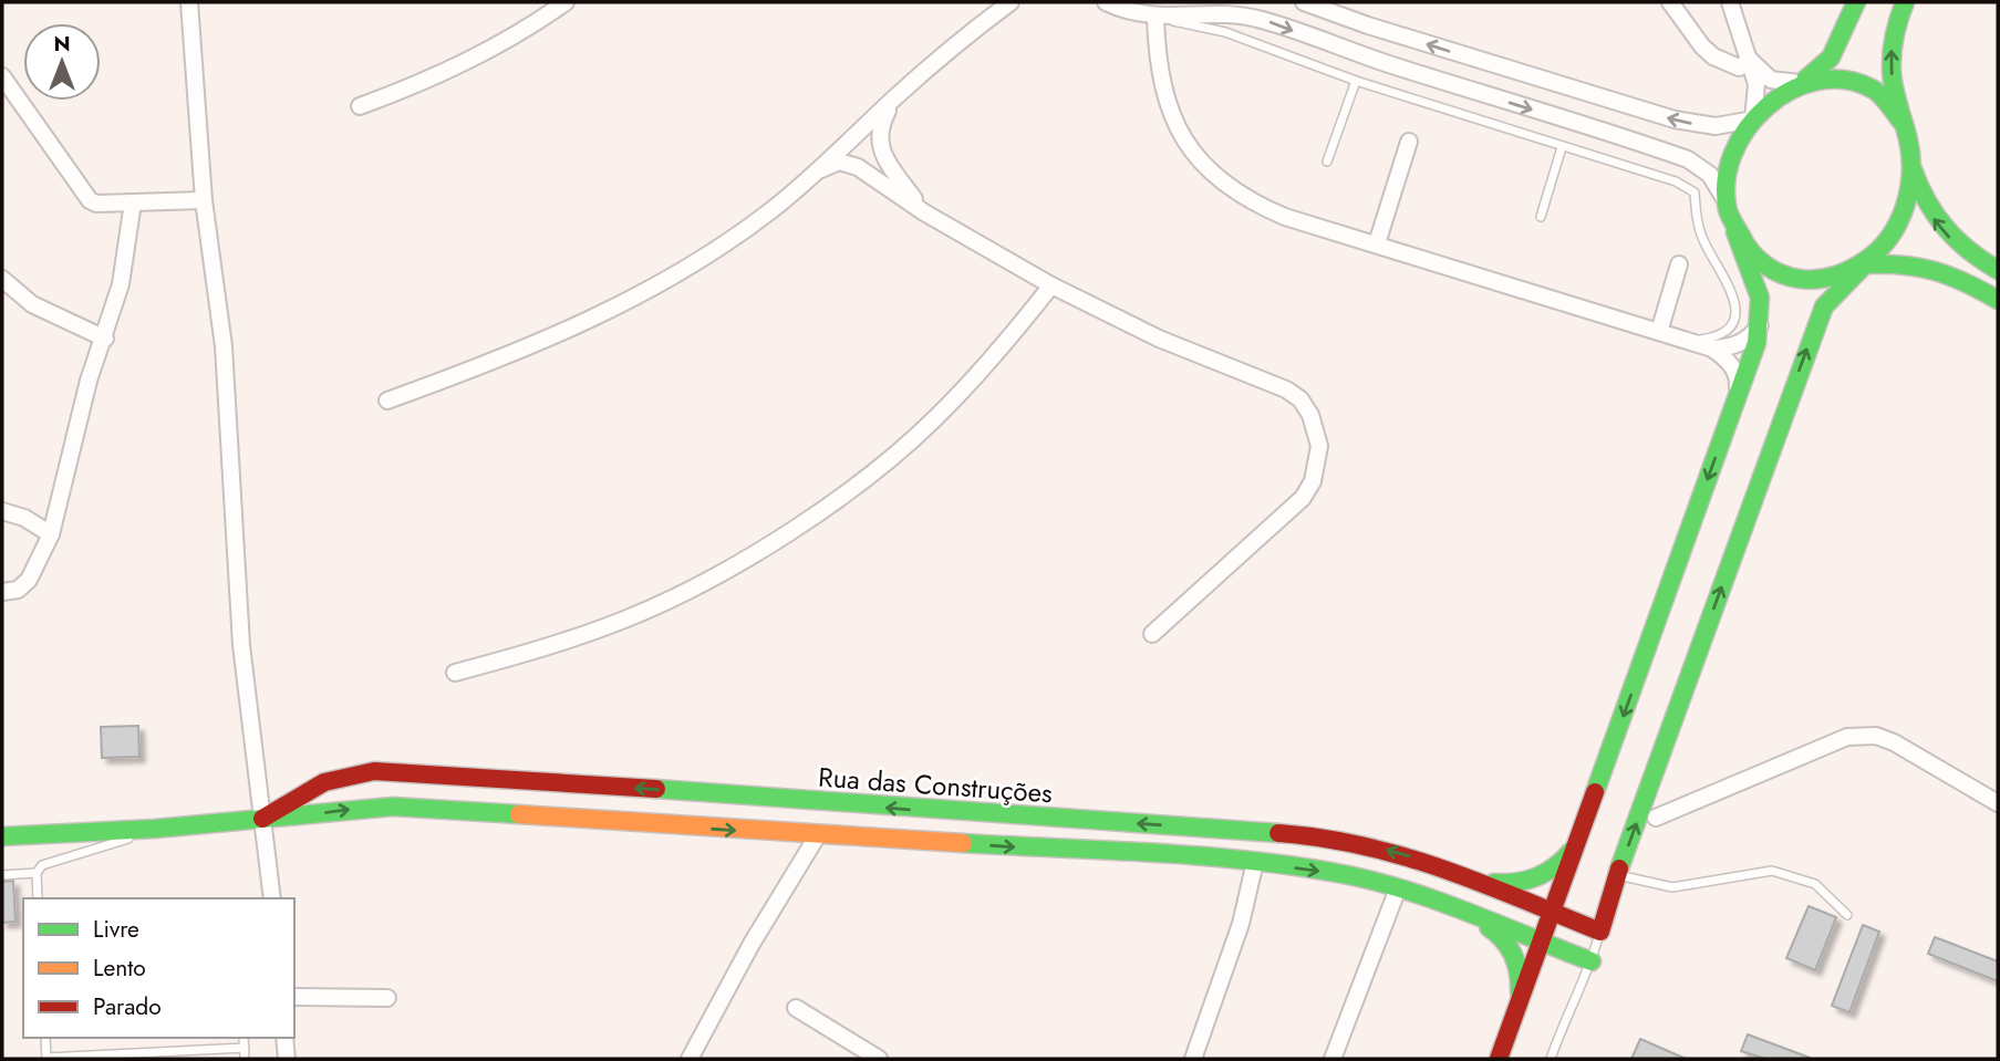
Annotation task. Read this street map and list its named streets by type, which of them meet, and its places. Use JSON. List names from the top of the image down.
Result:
{
  "streets": {
    "street": ["Rua das Construções"]
  },
  "legend": ["Livre", "Lento", "Parado"],
  "north": "top"
}
